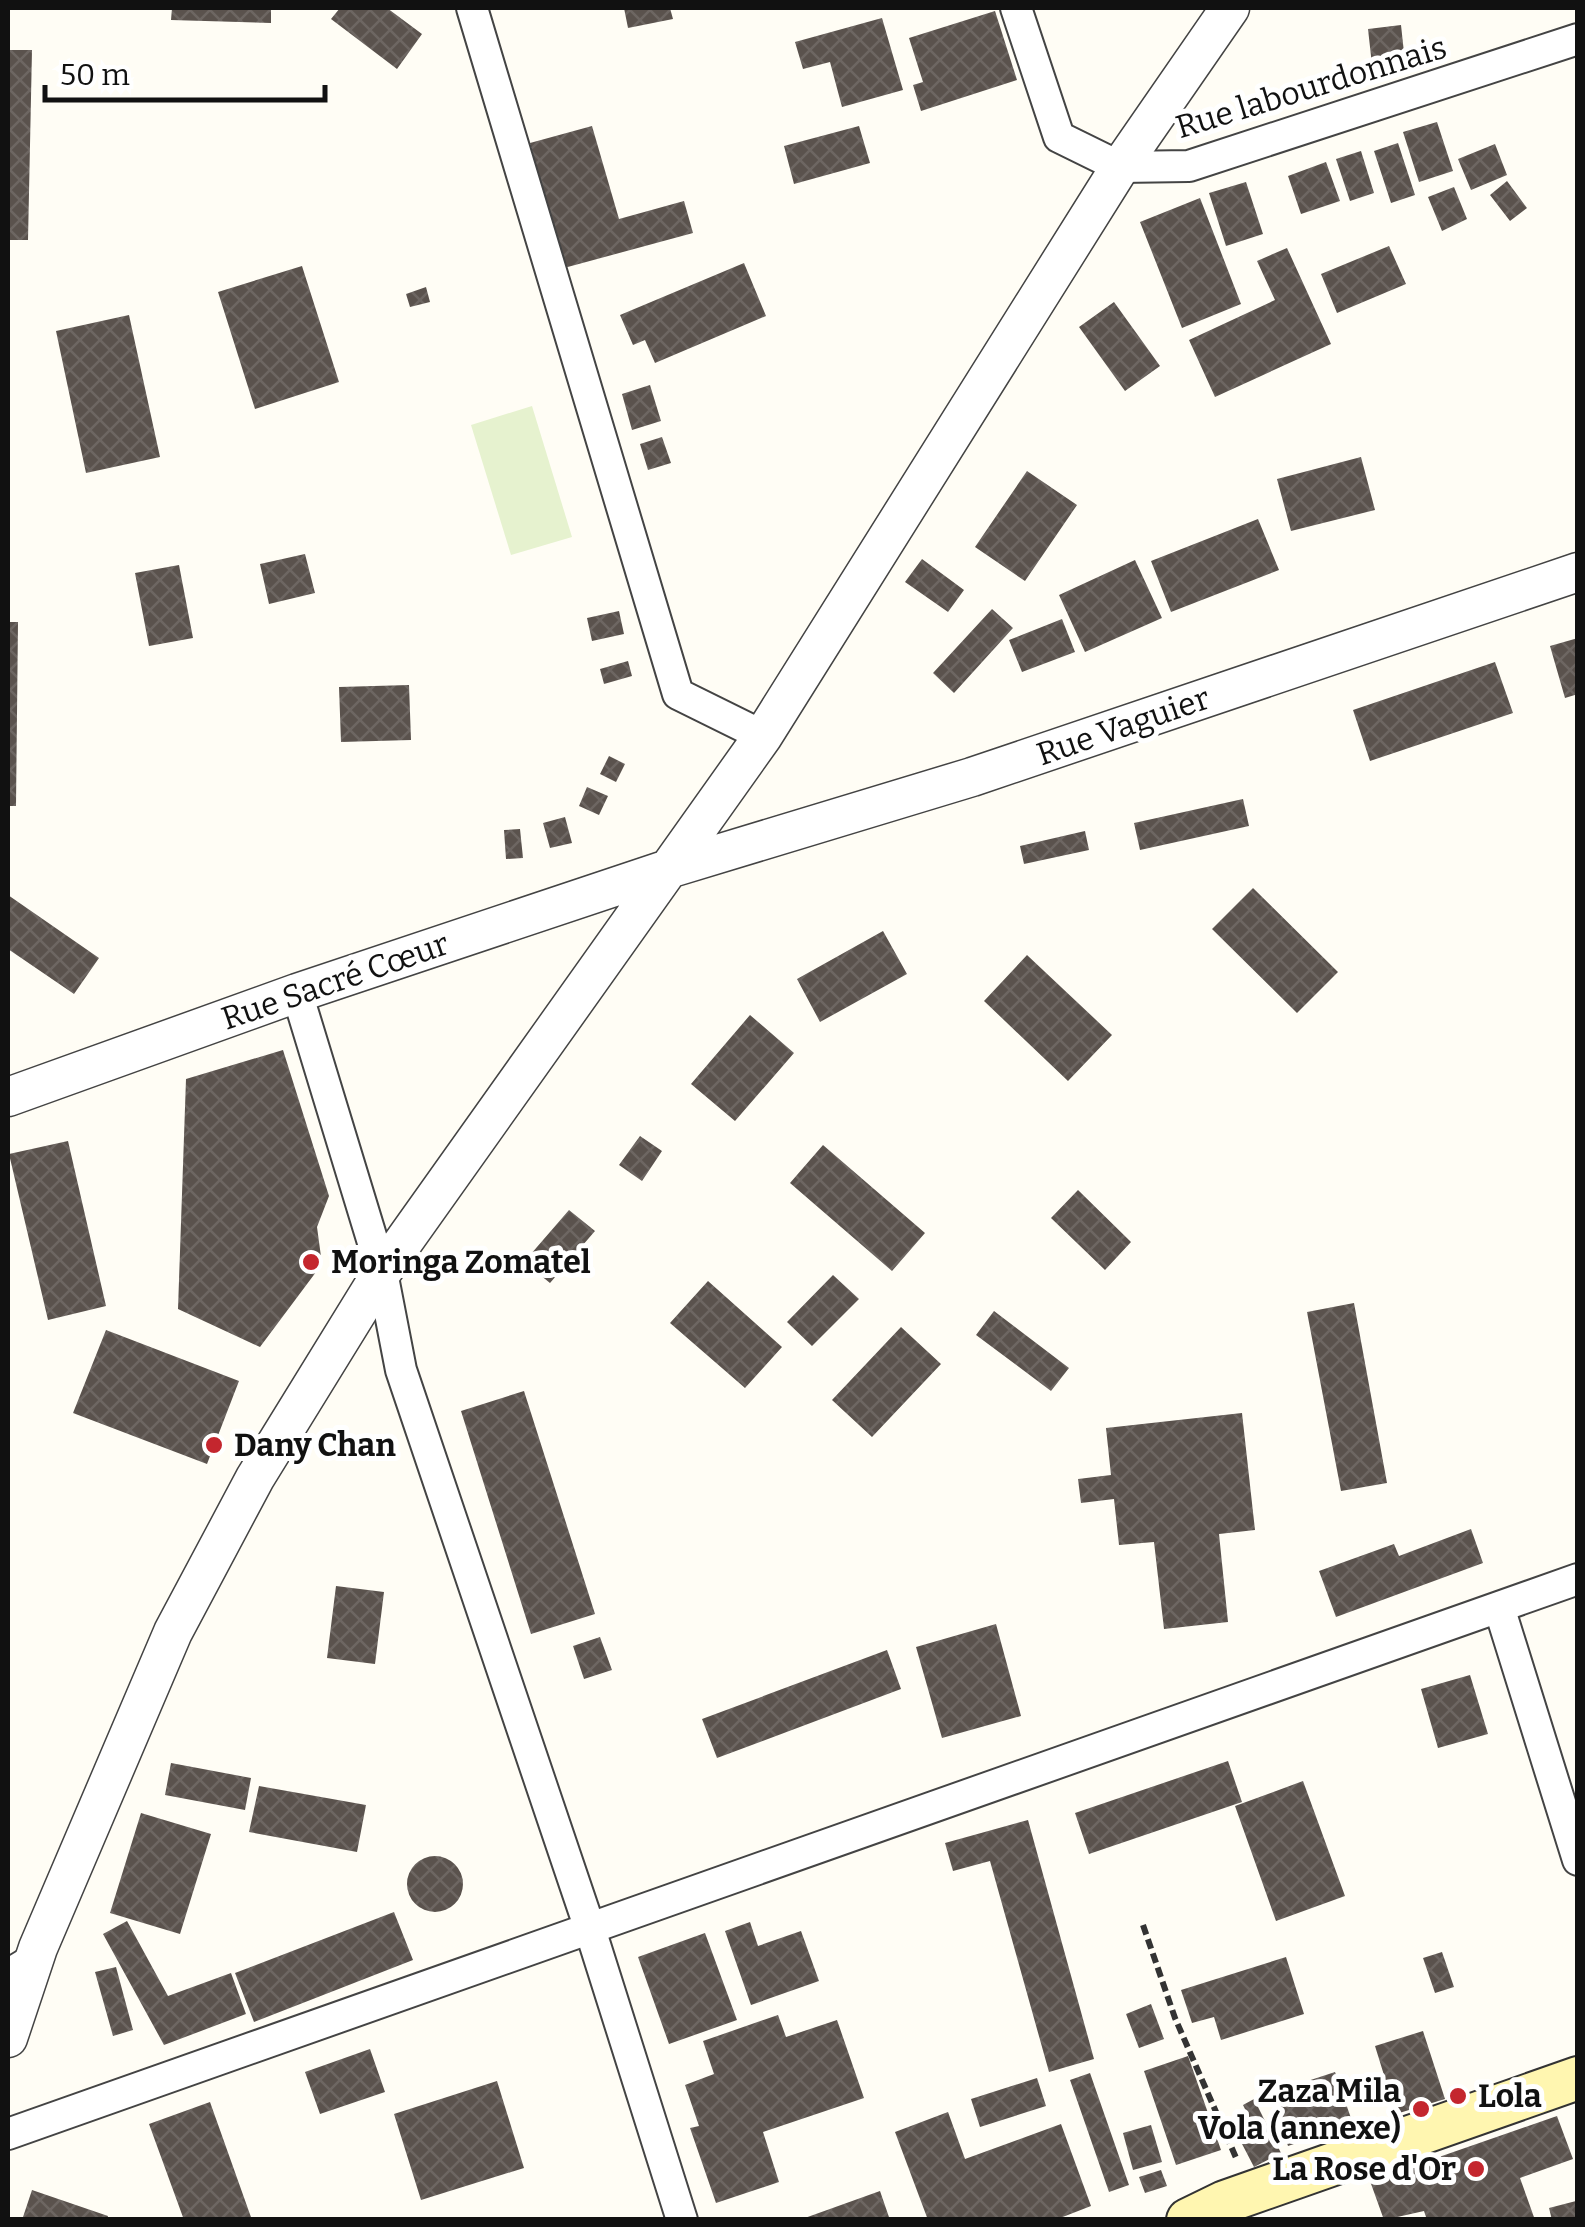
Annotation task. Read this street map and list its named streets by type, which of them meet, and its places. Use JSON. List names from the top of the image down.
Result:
{
  "streets": {
    "street": ["Rue labourdonnais", "Rue Vaguier", "Rue Sacré Cœur"]
  },
  "crossings": [
    ["Rue Vaguier", "Rue Sacré Cœur"]
  ],
  "places": [
    "Moringa Zomatel",
    "Dany Chan",
    "Lola",
    "Zaza Mila Vola (annexe)",
    "La Rose d'Or"
  ],
  "scale_bar": "50 m"
}
